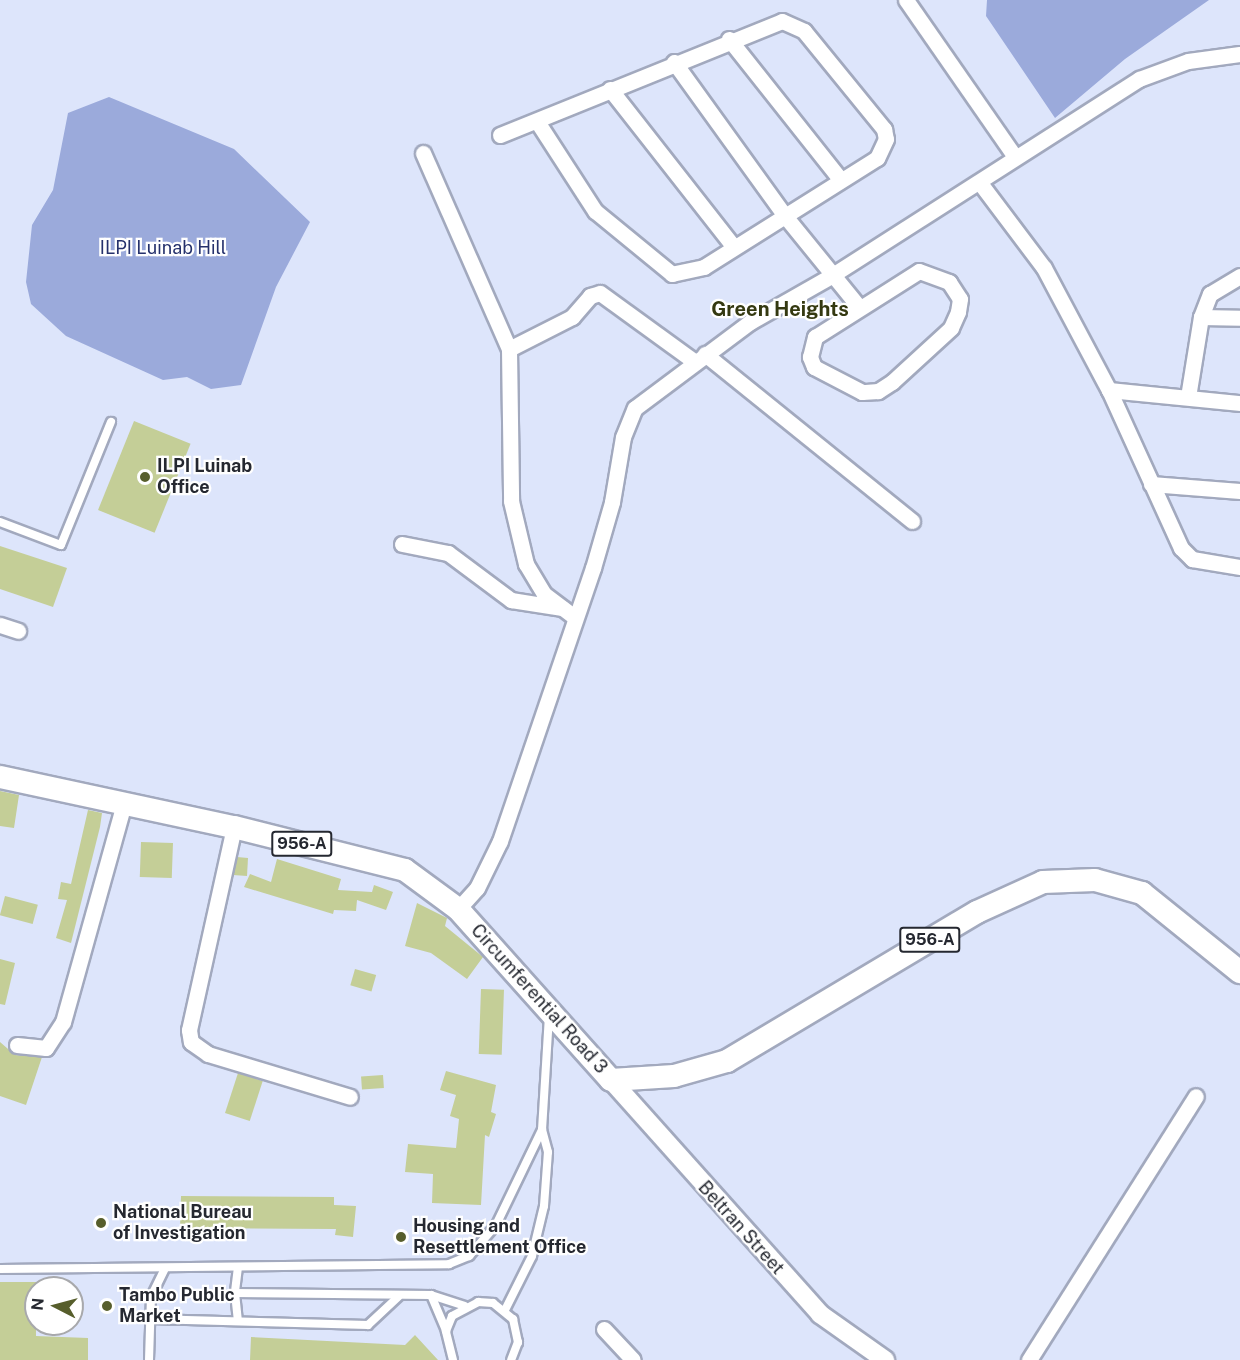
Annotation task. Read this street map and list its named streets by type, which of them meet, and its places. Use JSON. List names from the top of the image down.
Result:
{
  "streets": {
    "main road": ["956-A", "Circumferential Road 3"],
    "street": ["Beltran Street"]
  },
  "crossings": [
    ["Circumferential Road 3", "Beltran Street"]
  ],
  "districts": ["Green Heights"],
  "parks": ["ILPI Luinab Hill"],
  "places": [
    "ILPI Luinab Office",
    "National Bureau of Investigation",
    "Housing and Resettlement Office",
    "Tambo Public Market"
  ],
  "north": "left"
}
